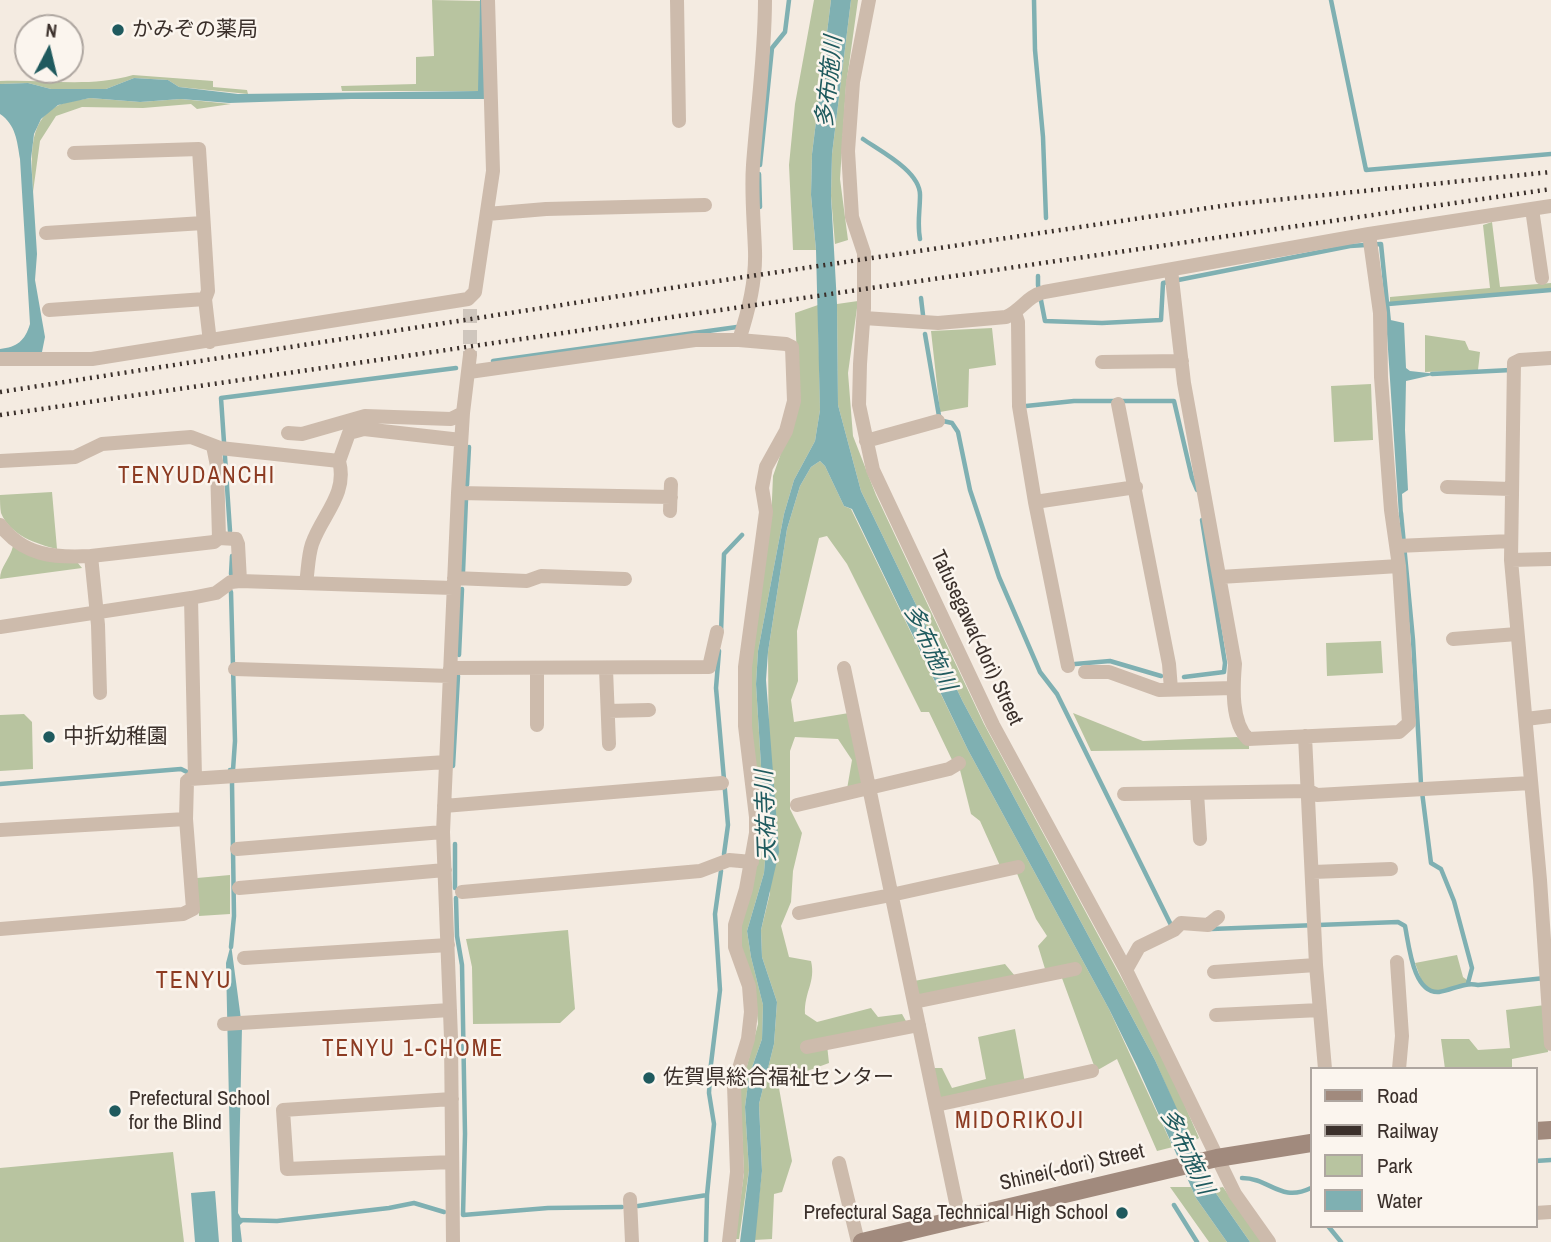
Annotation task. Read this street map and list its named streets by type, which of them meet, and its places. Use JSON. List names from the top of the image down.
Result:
{
  "streets": {
    "street": ["Tafusegawa(-dori) Street", "Shinei(-dori) Street"]
  },
  "crossings": [
    ["Tafusegawa(-dori) Street", "Shinei(-dori) Street"]
  ],
  "districts": [
    "TENYUDANCHI",
    "TENYU",
    "TENYU 1-CHOME",
    "MIDORIKOJI"
  ],
  "water": ["多布施川", "天祐寺川"],
  "places": [
    "かみぞの薬局",
    "中折幼稚園",
    "佐賀県総合福祉センター",
    "Prefectural School for the Blind",
    "Prefectural Saga Technical High School"
  ],
  "legend": [
    "Road",
    "Railway",
    "Park",
    "Water"
  ],
  "north": "top"
}
